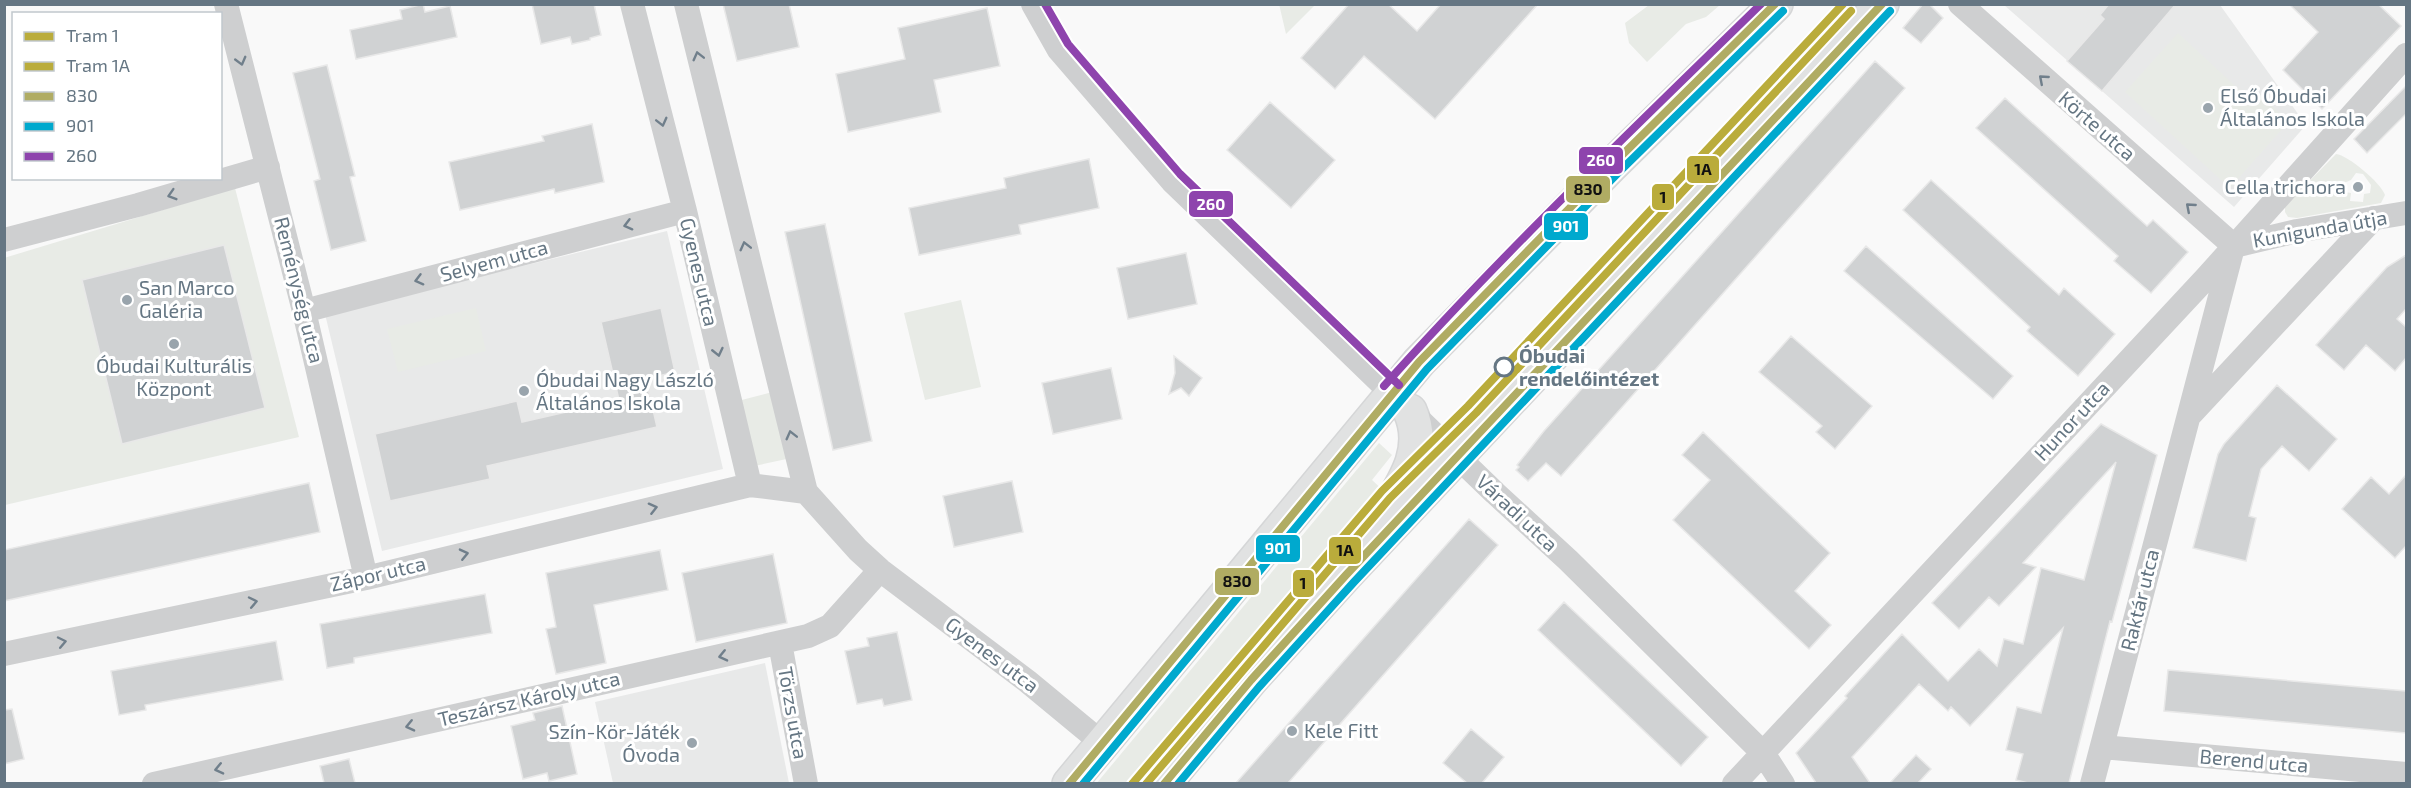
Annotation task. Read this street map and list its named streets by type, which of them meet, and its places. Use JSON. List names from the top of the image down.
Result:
{
  "streets": {
    "street": [
      "Körte utca",
      "Kunigunda útja",
      "Selyem utca",
      "Gyenes utca",
      "Reménység utca",
      "Hunor utca",
      "Váradi utca",
      "Zápor utca",
      "Raktár utca",
      "Teszársz Károly utca",
      "Törzs utca",
      "Berend utca"
    ]
  },
  "crossings": [
    ["Körte utca", "Kunigunda útja"],
    ["Körte utca", "Hunor utca"],
    ["Körte utca", "Raktár utca"],
    ["Kunigunda útja", "Hunor utca"],
    ["Kunigunda útja", "Raktár utca"],
    ["Selyem utca", "Gyenes utca"],
    ["Selyem utca", "Reménység utca"],
    ["Gyenes utca", "Zápor utca"],
    ["Gyenes utca", "Teszársz Károly utca"],
    ["Reménység utca", "Zápor utca"],
    ["Hunor utca", "Váradi utca"],
    ["Hunor utca", "Raktár utca"],
    ["Raktár utca", "Berend utca"],
    ["Teszársz Károly utca", "Törzs utca"]
  ],
  "one_way": [
    "Körte utca",
    "Selyem utca",
    "Zápor utca",
    "Teszársz Károly utca"
  ],
  "places": [
    "Első Óbudai Általános Iskola",
    "Cella trichora",
    "San Marco Galéria",
    "Óbudai Kulturális Központ",
    "Óbudai rendelőintézet",
    "Óbudai Nagy László Általános Iskola",
    "Kele Fitt",
    "Szín-Kör-Játék Óvoda"
  ],
  "lines": [
    "tram line 1",
    "transit line 830",
    "transit line 260",
    "tram line 1A",
    "transit line 901"
  ],
  "legend": [
    "Tram 1",
    "Tram 1A",
    "830",
    "901",
    "260"
  ]
}
